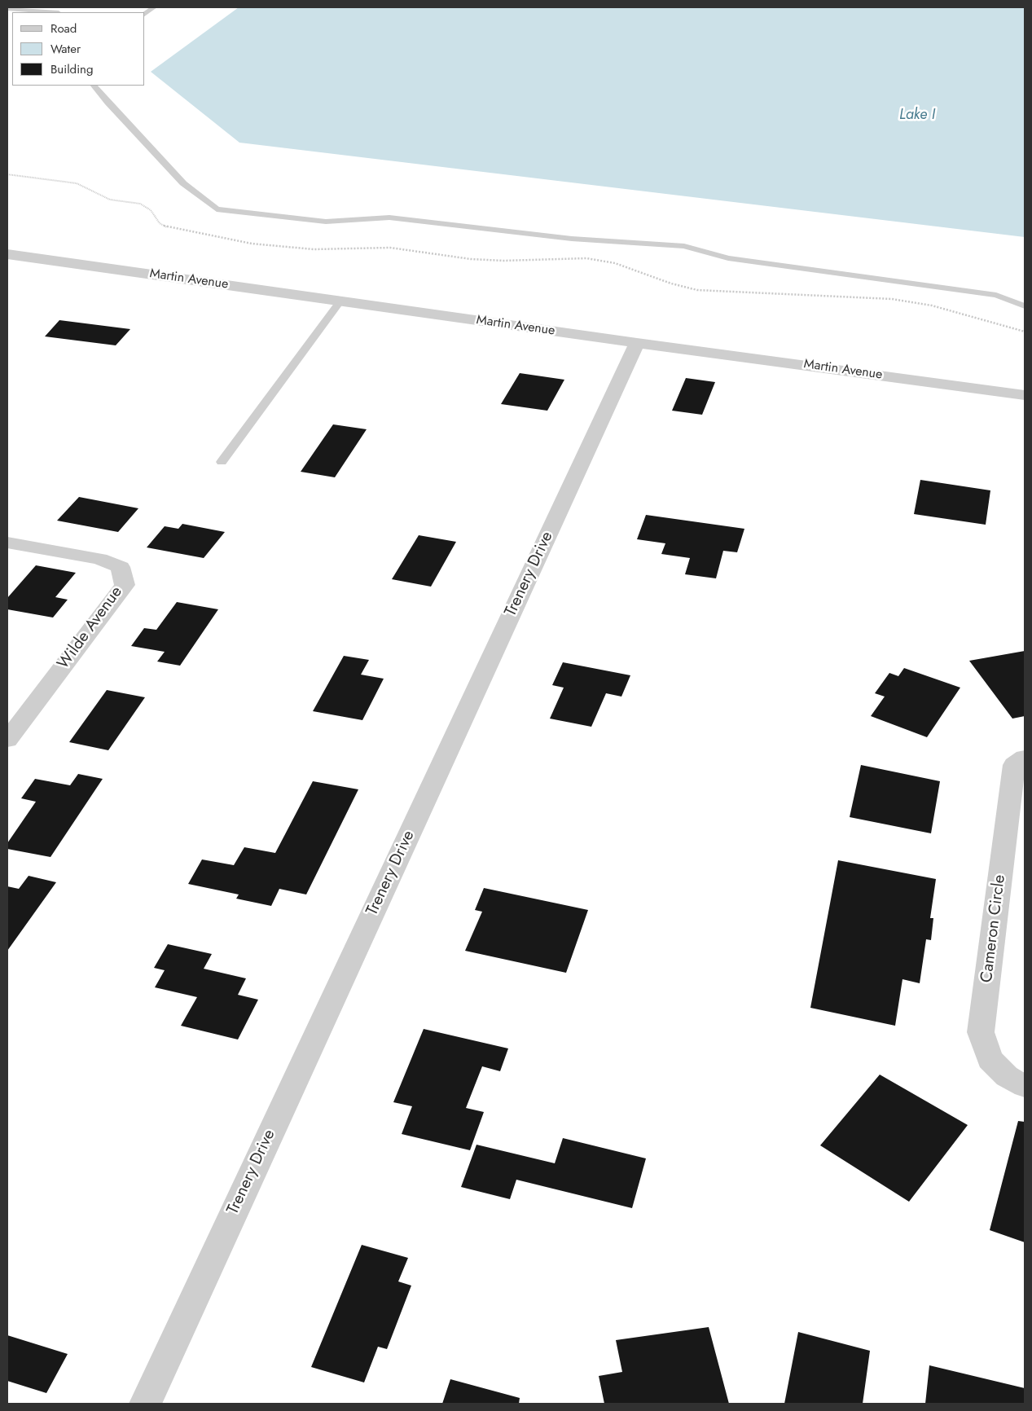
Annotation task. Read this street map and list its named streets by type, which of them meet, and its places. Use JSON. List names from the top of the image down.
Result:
{
  "streets": {
    "street": [
      "Martin Avenue",
      "Trenery Drive",
      "Wilde Avenue",
      "Cameron Circle"
    ]
  },
  "crossings": [
    ["Martin Avenue", "Trenery Drive"]
  ],
  "water": ["Lake I"],
  "legend": ["Road", "Water", "Building"]
}
